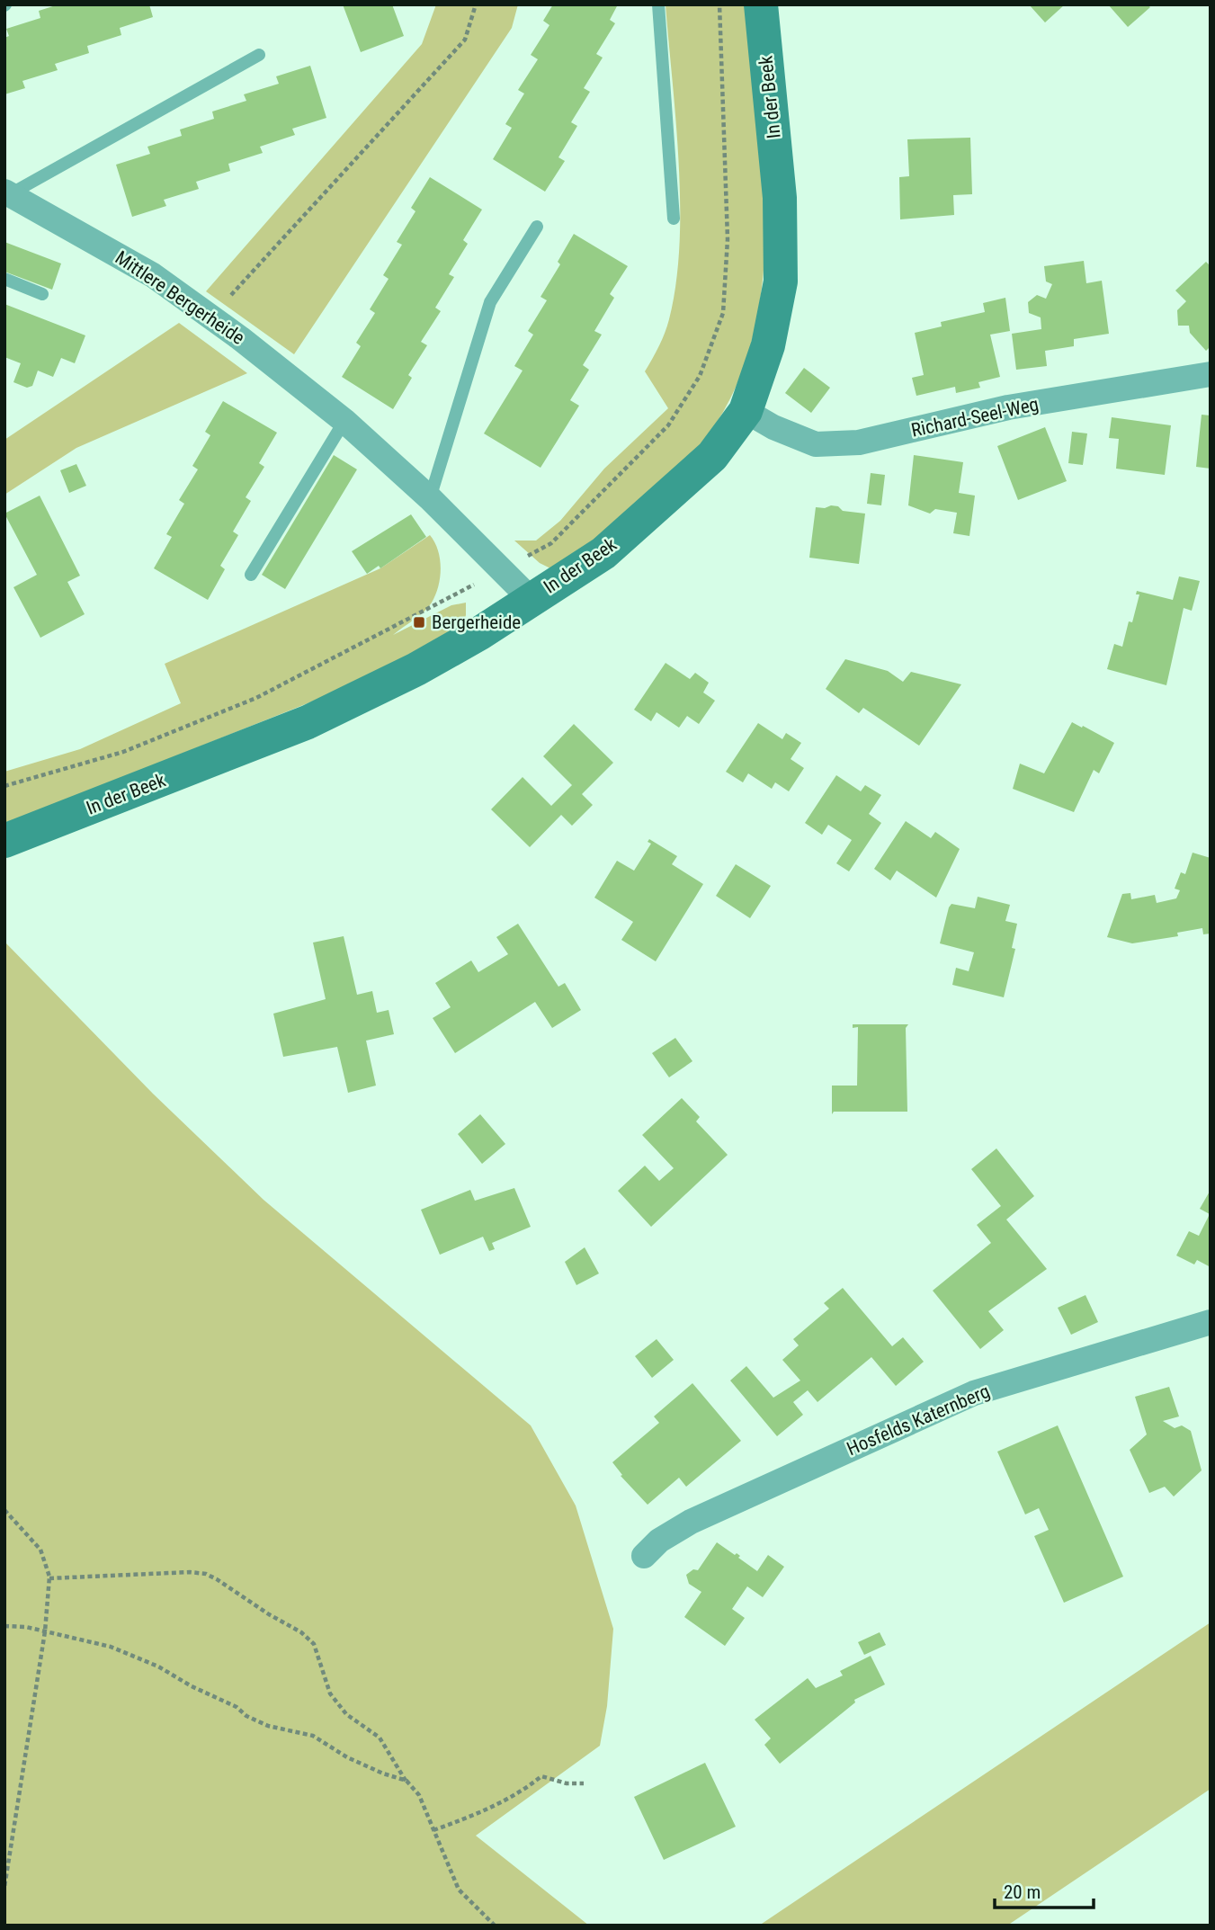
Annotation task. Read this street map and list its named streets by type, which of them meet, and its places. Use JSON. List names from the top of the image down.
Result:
{
  "streets": {
    "street": [
      "In der Beek",
      "Mittlere Bergerheide",
      "Richard-Seel-Weg",
      "Hosfelds Katernberg"
    ]
  },
  "crossings": [
    ["In der Beek", "Mittlere Bergerheide"],
    ["In der Beek", "Richard-Seel-Weg"]
  ],
  "places": {
    "transit": ["Bergerheide"]
  },
  "scale_bar": "20 m"
}
